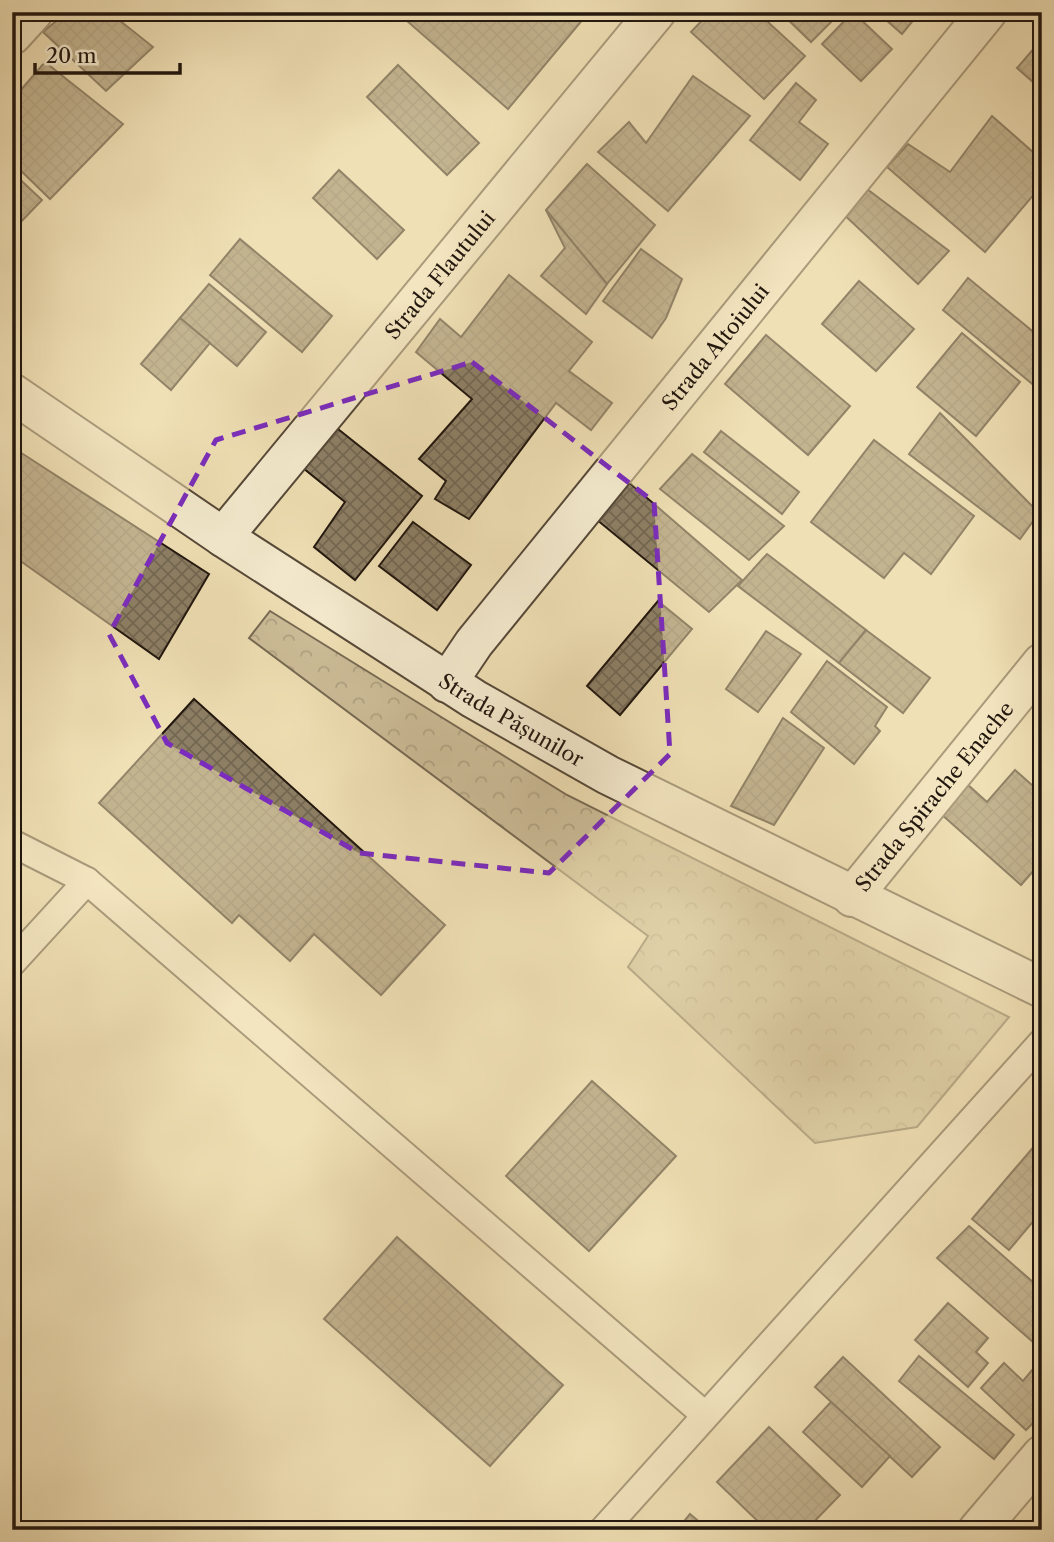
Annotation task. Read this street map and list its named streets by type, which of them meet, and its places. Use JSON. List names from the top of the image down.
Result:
{
  "streets": {
    "street": [
      "Strada Flautului",
      "Strada Altoiului",
      "Strada Pășunilor",
      "Strada Spirache Enache"
    ]
  },
  "crossings": [
    ["Strada Flautului", "Strada Pășunilor"],
    ["Strada Altoiului", "Strada Pășunilor"],
    ["Strada Pășunilor", "Strada Spirache Enache"]
  ],
  "scale_bar": "20 m"
}
